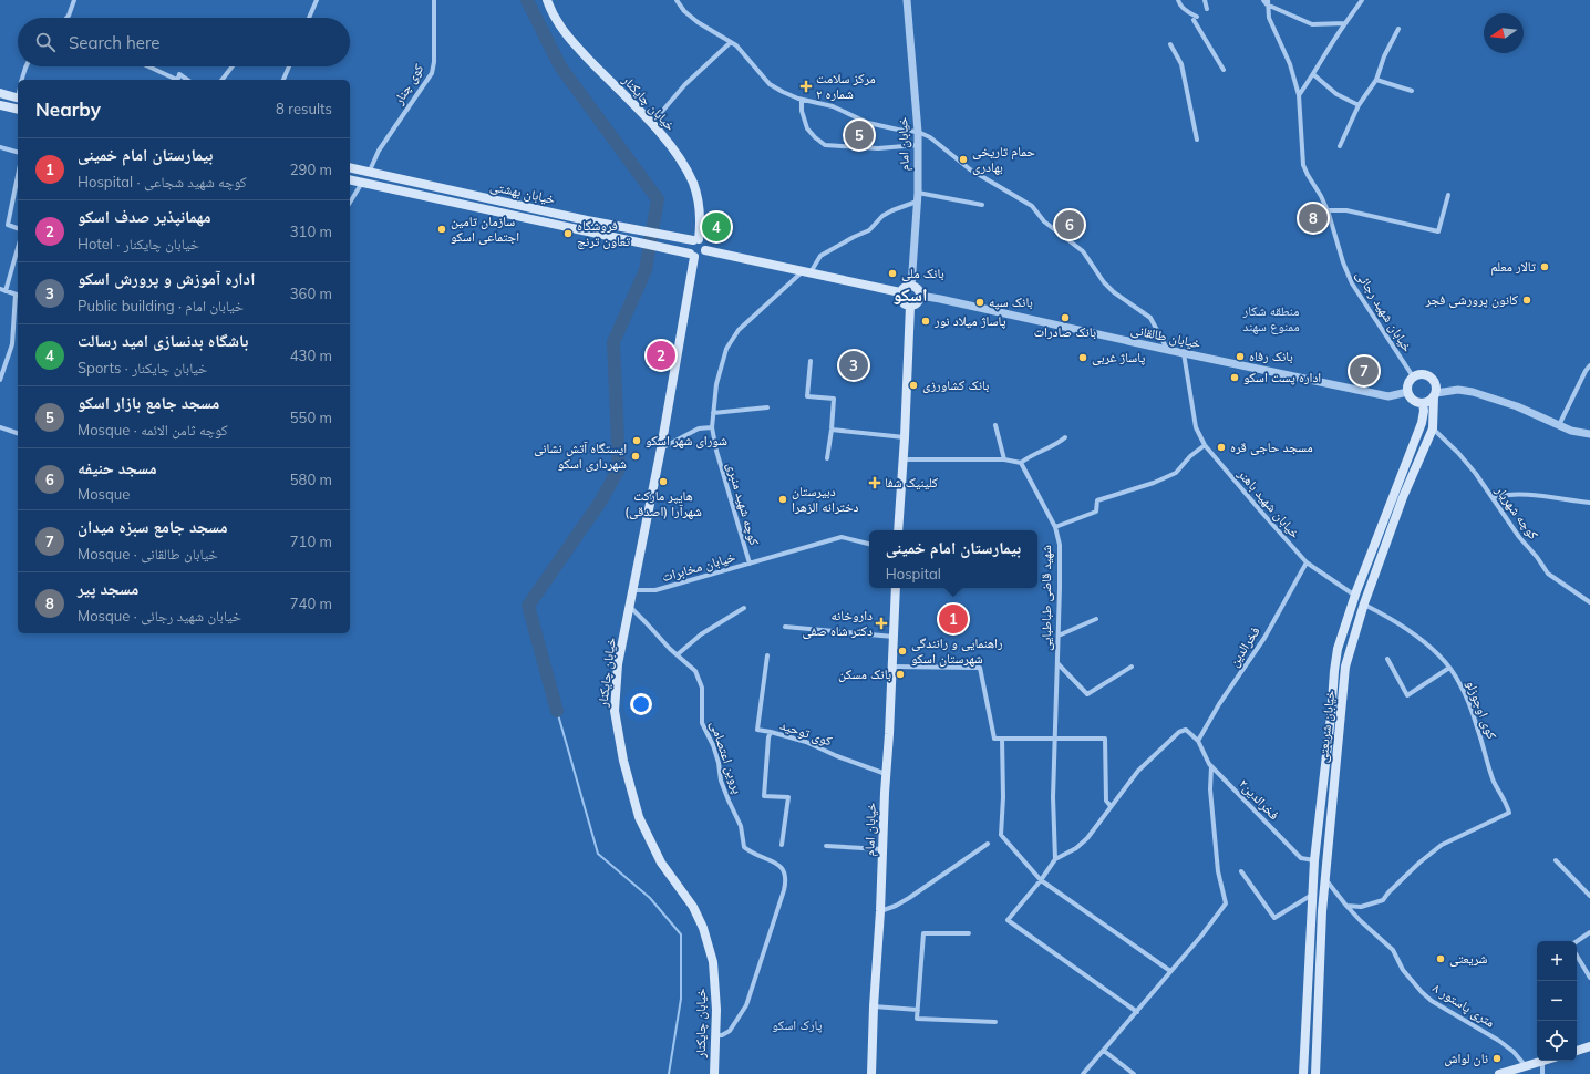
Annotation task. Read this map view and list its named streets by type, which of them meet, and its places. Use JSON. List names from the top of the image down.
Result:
{
  "streets": {
    "main road": [
      "خیابان چایکنار",
      "خیابان امام",
      "خیابان بهشتی",
      "خیابان شریعتی"
    ],
    "street": [
      "کوی چنار",
      "خیابان شهید رجائی",
      "خیابان طالقانی",
      "کوچه شهید منبری",
      "خیابان شهید باهنر",
      "کوچه شهریار",
      "خیابان مخابرات",
      "شهید قاضی طباطبایی",
      "فخرالدین",
      "کوی اوجوزلو",
      "کوی توحید",
      "پروین اعتصامی",
      "فخرالدین۲",
      "۸ متری پاستور"
    ]
  },
  "crossings": [
    ["کوی چنار", "خیابان بهشتی"],
    ["خیابان چایکنار", "خیابان بهشتی"],
    ["خیابان چایکنار", "خیابان مخابرات"],
    ["خیابان چایکنار", "پروین اعتصامی"],
    ["خیابان امام", "خیابان طالقانی"],
    ["خیابان امام", "کوچه شهید منبری"],
    ["خیابان امام", "کوی توحید"],
    ["خیابان شهید رجائی", "خیابان طالقانی"],
    ["خیابان شهید رجائی", "خیابان شریعتی"],
    ["خیابان طالقانی", "خیابان شهید باهنر"],
    ["خیابان طالقانی", "خیابان شریعتی"],
    ["کوچه شهید منبری", "خیابان مخابرات"],
    ["خیابان شهید باهنر", "فخرالدین"],
    ["خیابان شهید باهنر", "خیابان شریعتی"],
    ["کوچه شهریار", "خیابان شریعتی"],
    ["فخرالدین", "فخرالدین۲"],
    ["کوی اوجوزلو", "خیابان شریعتی"],
    ["کوی اوجوزلو", "۸ متری پاستور"],
    ["خیابان شریعتی", "فخرالدین۲"],
    ["خیابان شریعتی", "۸ متری پاستور"]
  ],
  "districts": ["اسکو"],
  "parks": ["منطقه شکار ممنوع سهند", "پارک اسکو"],
  "places": {
    "health": ["مرکز سلامت شماره ۲", "کلینیک شفا", "داروخانه دکتر شاه صفی"],
    "other": [
      "حمام تاریخی بهادری",
      "سازمان تامین اجتماعی اسکو",
      "فروشگاه تعاون ترنج",
      "تالار معلم",
      "بانک ملی",
      "کانون پرورشی فجر",
      "بانک سپه",
      "بانک صادرات",
      "پاساژ میلاد نور",
      "بانک رفاه",
      "پاساژ غربی",
      "اداره پست اسکو",
      "بانک کشاورزی",
      "شورای شهر اسکو",
      "مسجد حاجی قره",
      "ایستگاه آتش نشانی شهرداری اسکو",
      "هایپر مارکت شهرآرا (اصدقی)",
      "دبیرستان دخترانه الزهرا",
      "راهنمایی و رانندگی شهرستان اسکو",
      "بانک مسکن",
      "شریعتی",
      "نان لواش"
    ]
  },
  "north": "left",
  "page": {
    "search": "Search here",
    "heading": ["Nearby", "8 results"],
    "pins": [
      "5",
      "8",
      "6",
      "4",
      "2",
      "3",
      "7",
      "1"
    ],
    "list": [
      {
        "mark": "1",
        "name": "بیمارستان امام خمینی",
        "note": "Hospital · کوچه شهید شجاعی",
        "value": "290 m"
      },
      {
        "mark": "2",
        "name": "مهمانپذیر صدف اسکو",
        "note": "Hotel · خیابان چایکنار",
        "value": "310 m"
      },
      {
        "mark": "3",
        "name": "اداره آموزش و پرورش اسکو",
        "note": "Public building · خیابان امام",
        "value": "360 m"
      },
      {
        "mark": "4",
        "name": "باشگاه بدنسازی امید رسالت",
        "note": "Sports · خیابان چایکنار",
        "value": "430 m"
      },
      {
        "mark": "5",
        "name": "مسجد جامع بازار اسکو",
        "note": "Mosque · کوچه ثامن الائمه",
        "value": "550 m"
      },
      {
        "mark": "6",
        "name": "مسجد حنیفه",
        "note": "Mosque",
        "value": "580 m"
      },
      {
        "mark": "7",
        "name": "مسجد جامع سبزه میدان",
        "note": "Mosque · خیابان طالقانی",
        "value": "710 m"
      },
      {
        "mark": "8",
        "name": "مسجد پیر",
        "note": "Mosque · خیابان شهید رجائی",
        "value": "740 m"
      }
    ],
    "popup": ["بیمارستان امام خمینی", "Hospital"],
    "map_buttons": ["+", "−"]
  }
}
